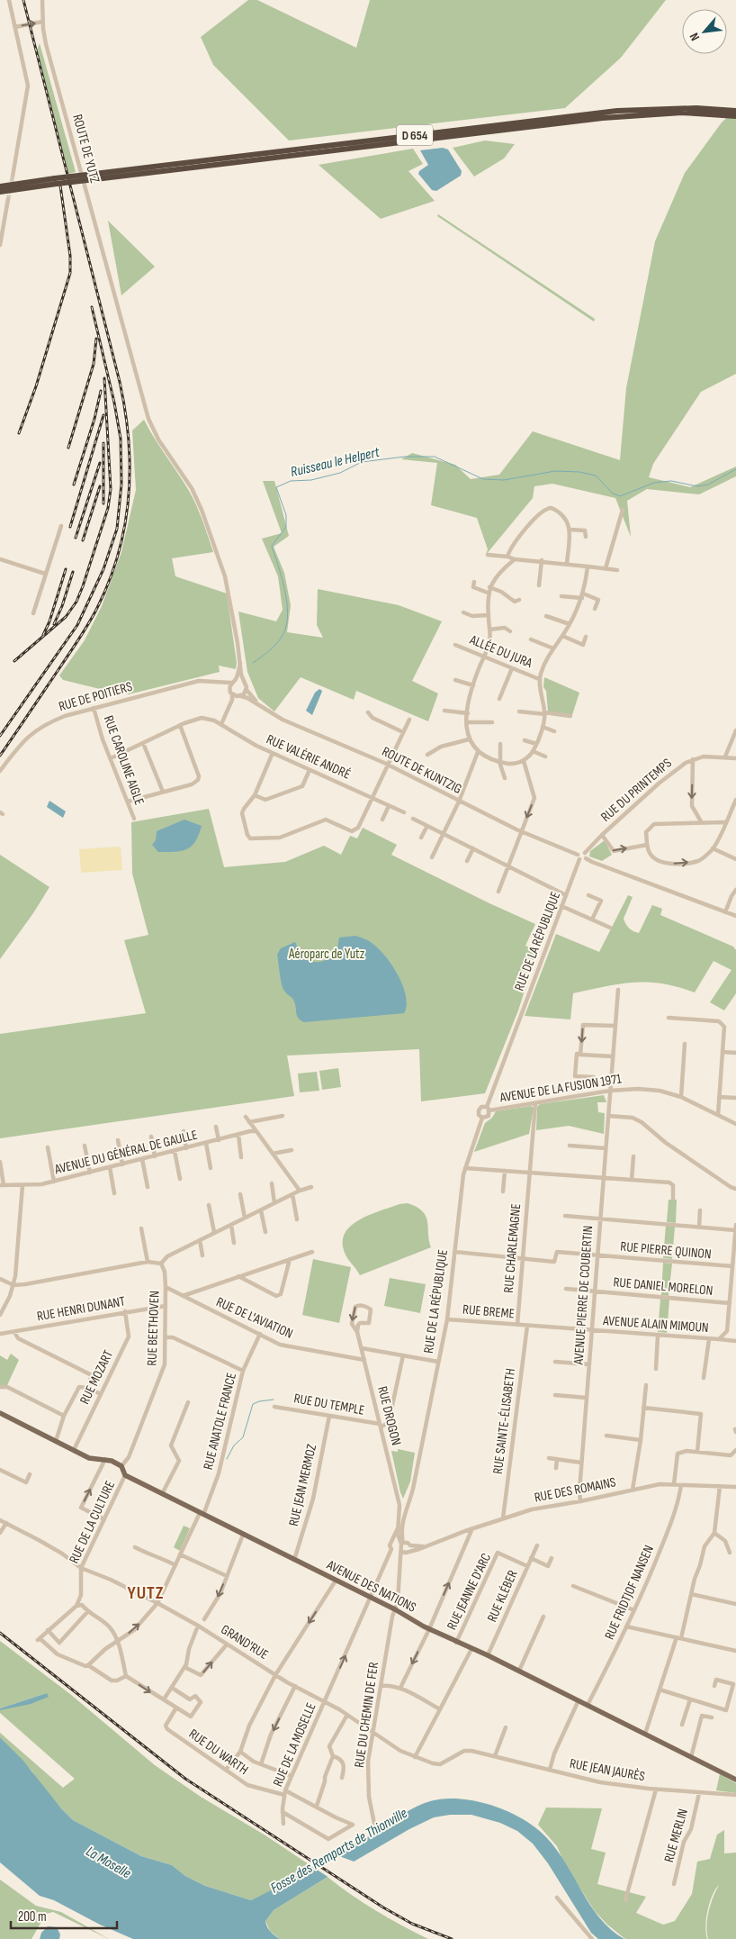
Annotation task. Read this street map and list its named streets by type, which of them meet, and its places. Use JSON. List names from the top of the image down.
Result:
{
  "streets": {
    "highway": ["D 654"],
    "main road": ["AVENUE DES NATIONS"],
    "street": [
      "ROUTE DE YUTZ",
      "ALLÉE DU JURA",
      "RUE DE POITIERS",
      "RUE VALÉRIE ANDRÉ",
      "RUE CAROLINE AIGLE",
      "ROUTE DE KUNTZIG",
      "RUE DU PRINTEMPS",
      "RUE DE LA RÉPUBLIQUE",
      "AVENUE DE LA FUSION 1971",
      "AVENUE DU GÉNÉRAL DE GAULLE",
      "RUE CHARLEMAGNE",
      "RUE PIERRE QUINON",
      "RUE DANIEL MORELON",
      "AVENUE PIERRE DE COUBERTIN",
      "RUE HENRI DUNANT",
      "RUE BREME",
      "RUE DE L'AVIATION",
      "AVENUE ALAIN MIMOUN",
      "RUE BEETHOVEN",
      "RUE MOZART",
      "RUE DU TEMPLE",
      "RUE DROGON",
      "RUE ANATOLE FRANCE",
      "RUE SAINTE-ÉLISABETH",
      "RUE JEAN MERMOZ",
      "RUE DES ROMAINS",
      "RUE DE LA CULTURE",
      "RUE JEANNE D'ARC",
      "RUE FRIDTJOF NANSEN",
      "RUE KLÉBER",
      "GRAND'RUE",
      "RUE DU CHEMIN DE FER",
      "RUE DE LA MOSELLE",
      "RUE DU WARTH",
      "RUE JEAN JAURÈS",
      "RUE MERLIN"
    ]
  },
  "crossings": [
    ["ROUTE DE YUTZ", "RUE DE POITIERS"],
    ["ROUTE DE YUTZ", "ROUTE DE KUNTZIG"],
    ["RUE DE POITIERS", "RUE CAROLINE AIGLE"],
    ["RUE DE POITIERS", "ROUTE DE KUNTZIG"],
    ["RUE VALÉRIE ANDRÉ", "RUE CAROLINE AIGLE"],
    ["ROUTE DE KUNTZIG", "RUE DE LA RÉPUBLIQUE"],
    ["RUE DE LA RÉPUBLIQUE", "AVENUE DE LA FUSION 1971"],
    ["RUE DE LA RÉPUBLIQUE", "RUE BREME"],
    ["RUE DE LA RÉPUBLIQUE", "RUE DROGON"],
    ["RUE DE LA RÉPUBLIQUE", "RUE DES ROMAINS"],
    ["RUE DE LA RÉPUBLIQUE", "AVENUE DES NATIONS"],
    ["RUE DE LA RÉPUBLIQUE", "RUE DE LA MOSELLE"],
    ["AVENUE DE LA FUSION 1971", "RUE CHARLEMAGNE"],
    ["AVENUE DE LA FUSION 1971", "AVENUE PIERRE DE COUBERTIN"],
    ["RUE CHARLEMAGNE", "RUE PIERRE QUINON"],
    ["RUE CHARLEMAGNE", "RUE BREME"],
    ["RUE PIERRE QUINON", "AVENUE PIERRE DE COUBERTIN"],
    ["RUE PIERRE QUINON", "AVENUE ALAIN MIMOUN"],
    ["RUE DANIEL MORELON", "AVENUE PIERRE DE COUBERTIN"],
    ["RUE DANIEL MORELON", "AVENUE ALAIN MIMOUN"],
    ["AVENUE PIERRE DE COUBERTIN", "AVENUE ALAIN MIMOUN"],
    ["AVENUE PIERRE DE COUBERTIN", "RUE DES ROMAINS"],
    ["RUE HENRI DUNANT", "RUE BEETHOVEN"],
    ["RUE HENRI DUNANT", "RUE MOZART"],
    ["RUE BREME", "AVENUE ALAIN MIMOUN"],
    ["RUE BREME", "RUE SAINTE-ÉLISABETH"],
    ["RUE DE L'AVIATION", "RUE BEETHOVEN"],
    ["RUE DE L'AVIATION", "RUE DROGON"],
    ["RUE DE L'AVIATION", "RUE ANATOLE FRANCE"],
    ["AVENUE ALAIN MIMOUN", "RUE SAINTE-ÉLISABETH"],
    ["RUE DU TEMPLE", "RUE DROGON"],
    ["RUE DU TEMPLE", "RUE JEAN MERMOZ"],
    ["RUE ANATOLE FRANCE", "AVENUE DES NATIONS"],
    ["RUE ANATOLE FRANCE", "GRAND'RUE"],
    ["RUE SAINTE-ÉLISABETH", "RUE DES ROMAINS"],
    ["RUE JEAN MERMOZ", "AVENUE DES NATIONS"],
    ["RUE DES ROMAINS", "RUE FRIDTJOF NANSEN"],
    ["RUE DE LA CULTURE", "AVENUE DES NATIONS"],
    ["RUE DE LA CULTURE", "GRAND'RUE"],
    ["AVENUE DES NATIONS", "RUE JEANNE D'ARC"],
    ["AVENUE DES NATIONS", "RUE FRIDTJOF NANSEN"],
    ["AVENUE DES NATIONS", "RUE KLÉBER"],
    ["AVENUE DES NATIONS", "RUE DU CHEMIN DE FER"],
    ["AVENUE DES NATIONS", "RUE DE LA MOSELLE"],
    ["RUE JEANNE D'ARC", "RUE KLÉBER"],
    ["GRAND'RUE", "RUE DU CHEMIN DE FER"],
    ["GRAND'RUE", "RUE DE LA MOSELLE"],
    ["GRAND'RUE", "RUE JEAN JAURÈS"],
    ["RUE DE LA MOSELLE", "RUE DU WARTH"],
    ["RUE JEAN JAURÈS", "RUE MERLIN"]
  ],
  "one_way": ["RUE DE LA MOSELLE"],
  "districts": ["YUTZ"],
  "water": ["Ruisseau le Helpert", "Fosse des Remparts de Thionville", "La Moselle"],
  "parks": ["Aéroparc de Yutz"],
  "scale_bar": "200 m",
  "north": "bottom left"
}
